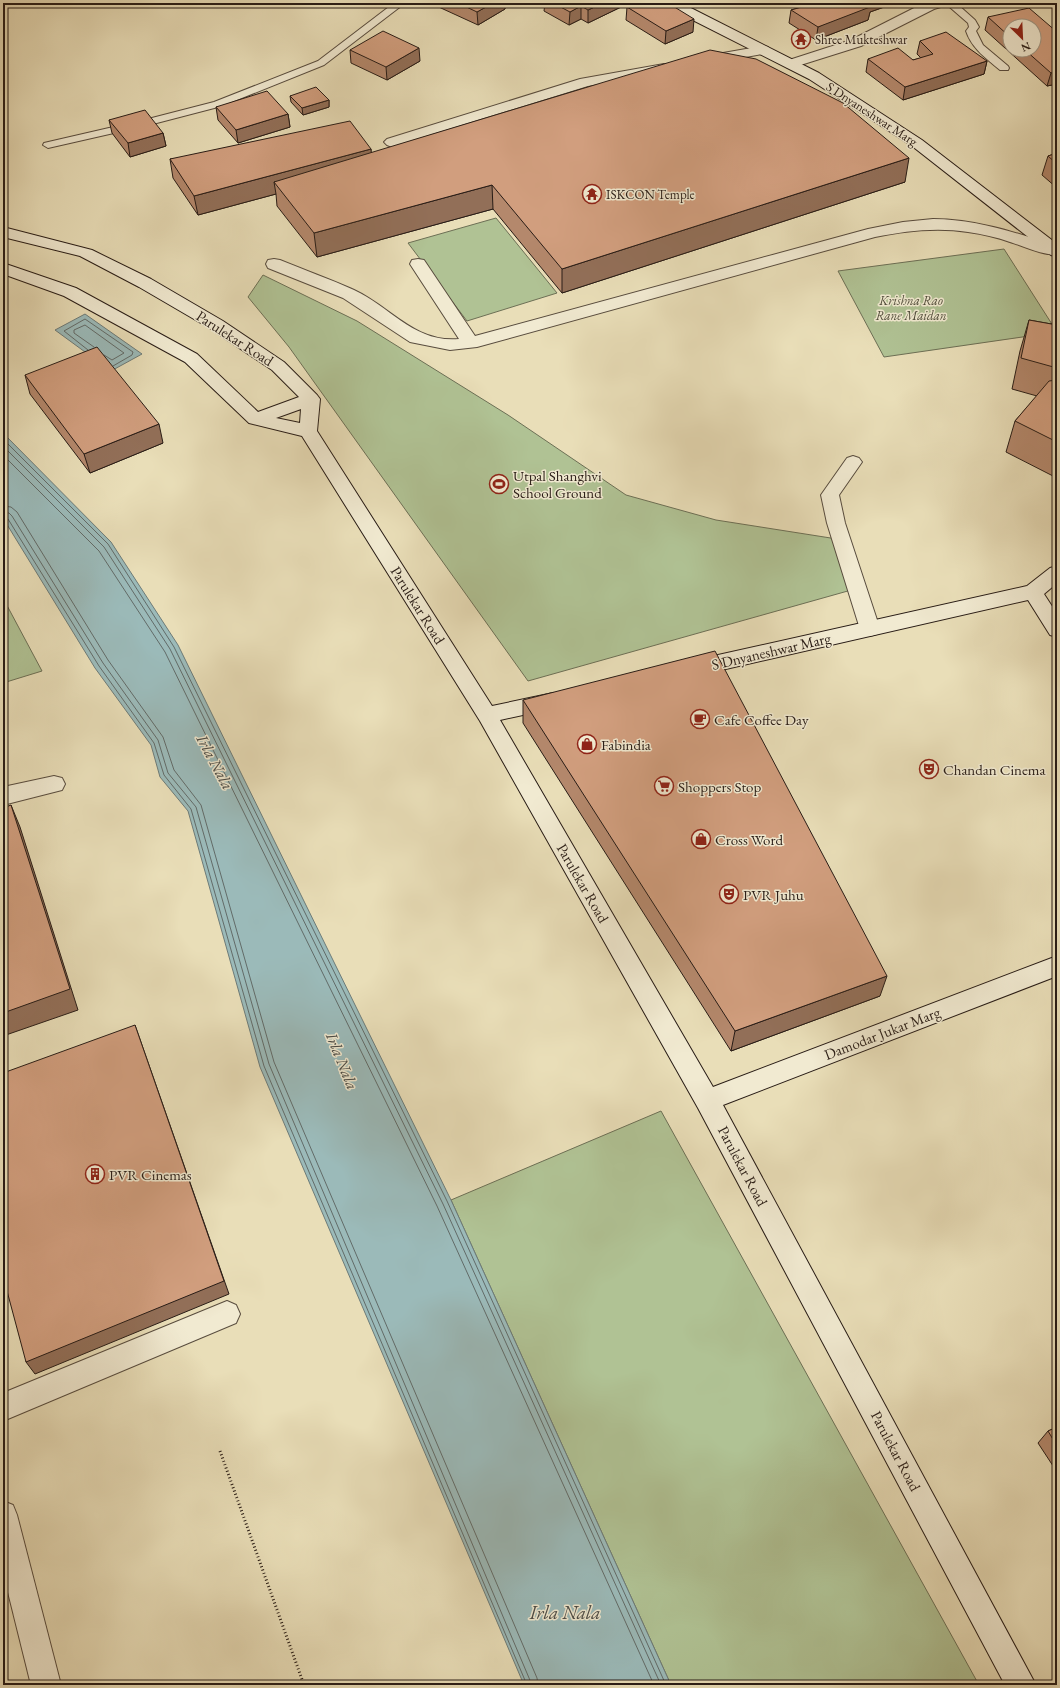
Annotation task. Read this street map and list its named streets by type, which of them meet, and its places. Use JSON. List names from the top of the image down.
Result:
{
  "streets": {
    "street": ["S Dnyaneshwar Marg", "Parulekar Road", "Damodar Jukar Marg"]
  },
  "crossings": [
    ["Parulekar Road", "Damodar Jukar Marg"]
  ],
  "water": ["Irla Nala"],
  "parks": ["Krishna Rao Rane Maidan"],
  "places": {
    "temple": ["Shree Mukteshwar", "ISKCON Temple"],
    "sports": ["Utpal Shanghvi School Ground"],
    "cafe": ["Cafe Coffee Day"],
    "shop": ["Fabindia", "Cross Word"],
    "theatre": ["Chandan Cinema", "PVR Juhu"],
    "supermarket": ["Shoppers Stop"],
    "building": ["PVR Cinemas"]
  },
  "north": "bottom right"
}
